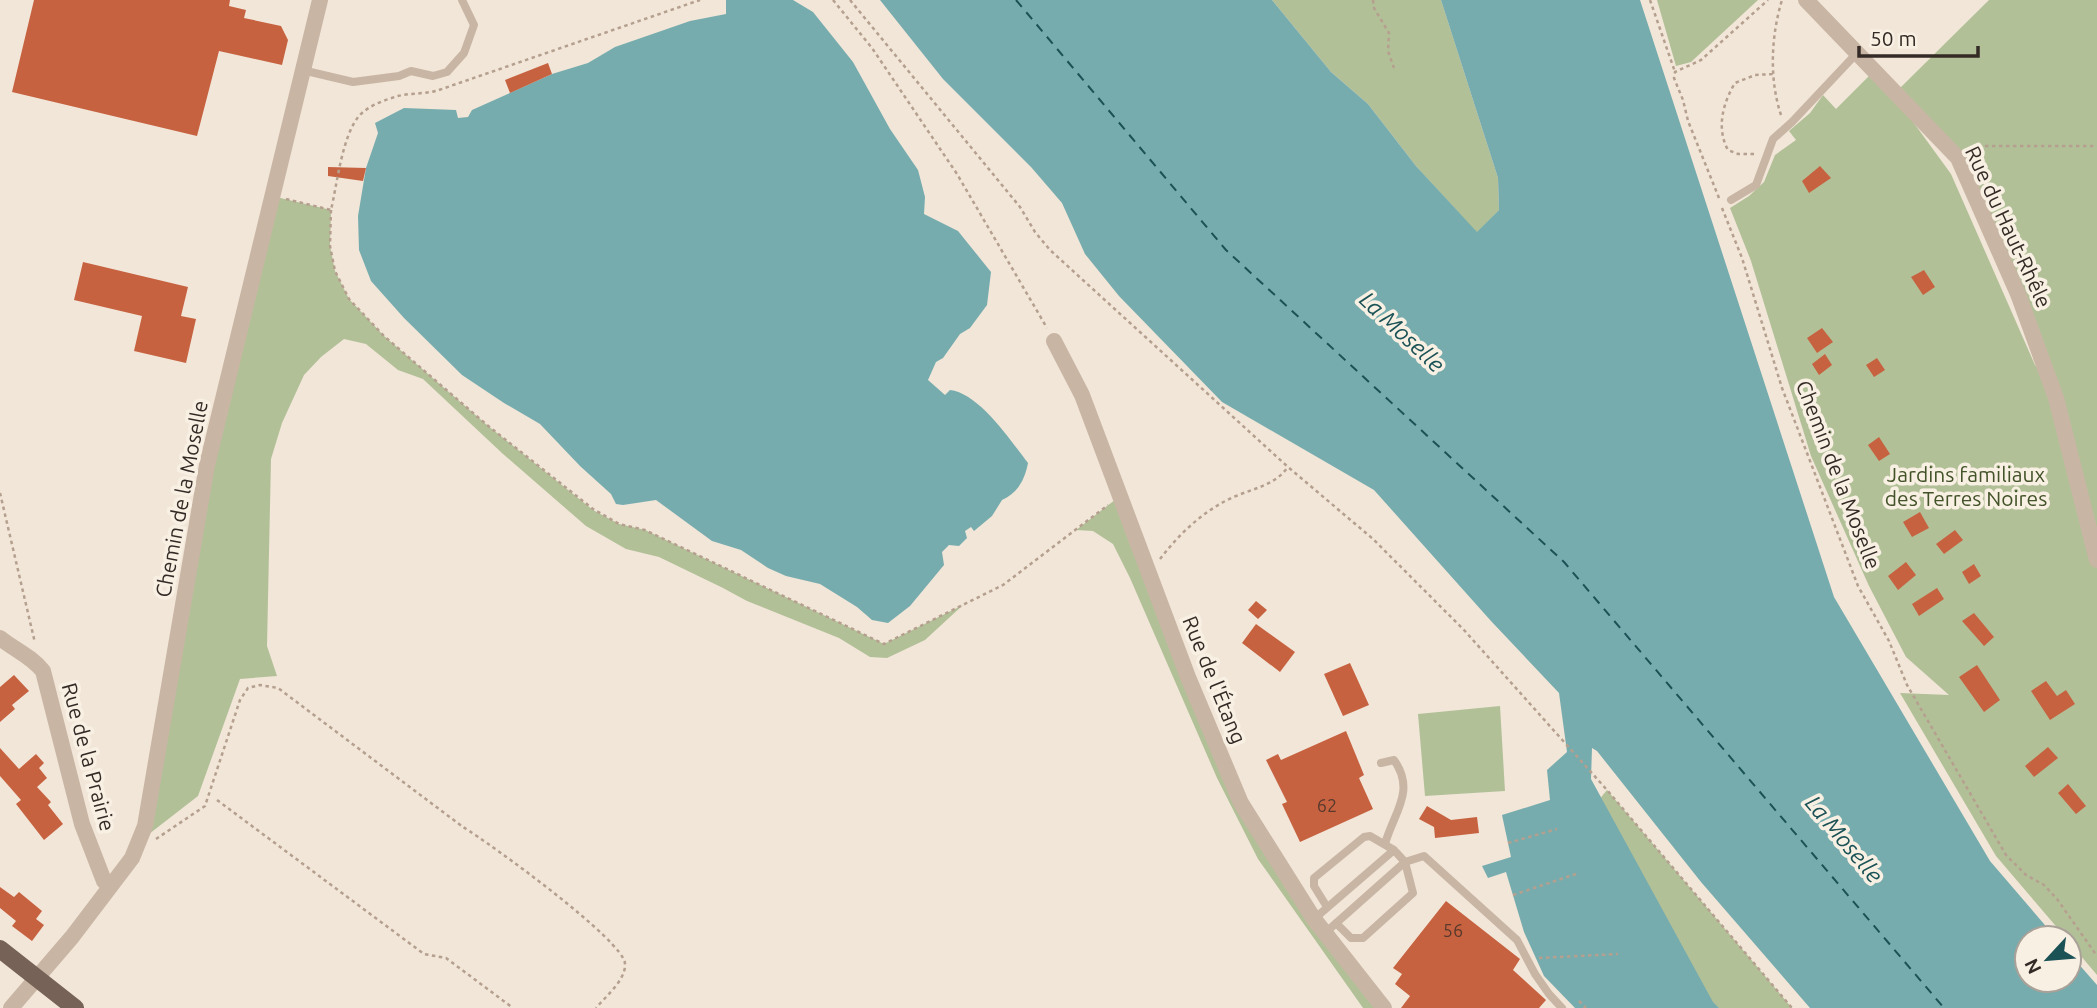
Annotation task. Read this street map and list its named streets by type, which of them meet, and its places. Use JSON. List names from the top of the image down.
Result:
{
  "streets": {
    "street": [
      "Rue du Haut-Rhêle",
      "Chemin de la Moselle",
      "Rue de l'Étang",
      "Rue de la Prairie"
    ]
  },
  "crossings": [
    ["Chemin de la Moselle", "Rue de la Prairie"]
  ],
  "water": ["La Moselle"],
  "parks": ["Jardins familiaux des Terres Noires"],
  "house_numbers": ["62", "56"],
  "scale_bar": "50 m",
  "north": "bottom left"
}
